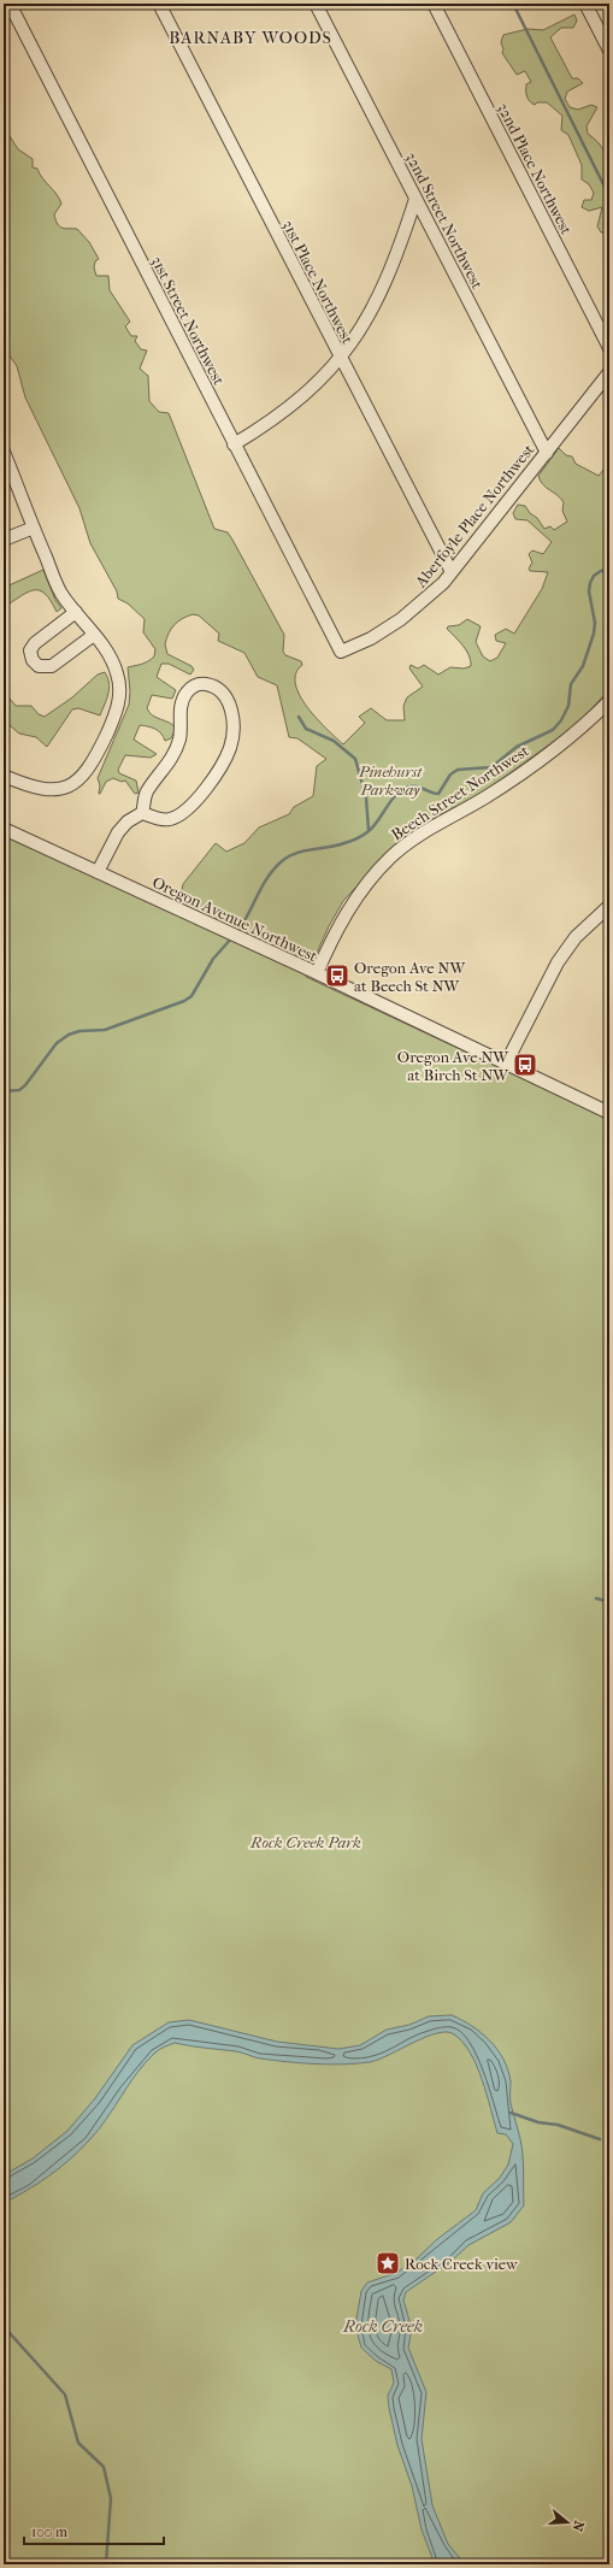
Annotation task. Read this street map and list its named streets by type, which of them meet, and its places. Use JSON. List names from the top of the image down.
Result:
{
  "streets": {
    "street": [
      "32nd Place Northwest",
      "32nd Street Northwest",
      "31st Place Northwest",
      "31st Street Northwest",
      "Aberfoyle Place Northwest",
      "Beech Street Northwest",
      "Oregon Avenue Northwest"
    ]
  },
  "crossings": [
    ["32nd Street Northwest", "Aberfoyle Place Northwest"],
    ["31st Place Northwest", "Aberfoyle Place Northwest"],
    ["31st Street Northwest", "Aberfoyle Place Northwest"],
    ["Beech Street Northwest", "Oregon Avenue Northwest"]
  ],
  "districts": ["BARNABY WOODS"],
  "water": ["Rock Creek"],
  "parks": ["Pinehurst Parkway", "Rock Creek Park"],
  "places": {
    "bus stop": ["Oregon Ave NW at Beech St NW", "Oregon Ave NW at Birch St NW"],
    "place": ["Rock Creek view"]
  },
  "scale_bar": "100 m",
  "north": "right"
}
